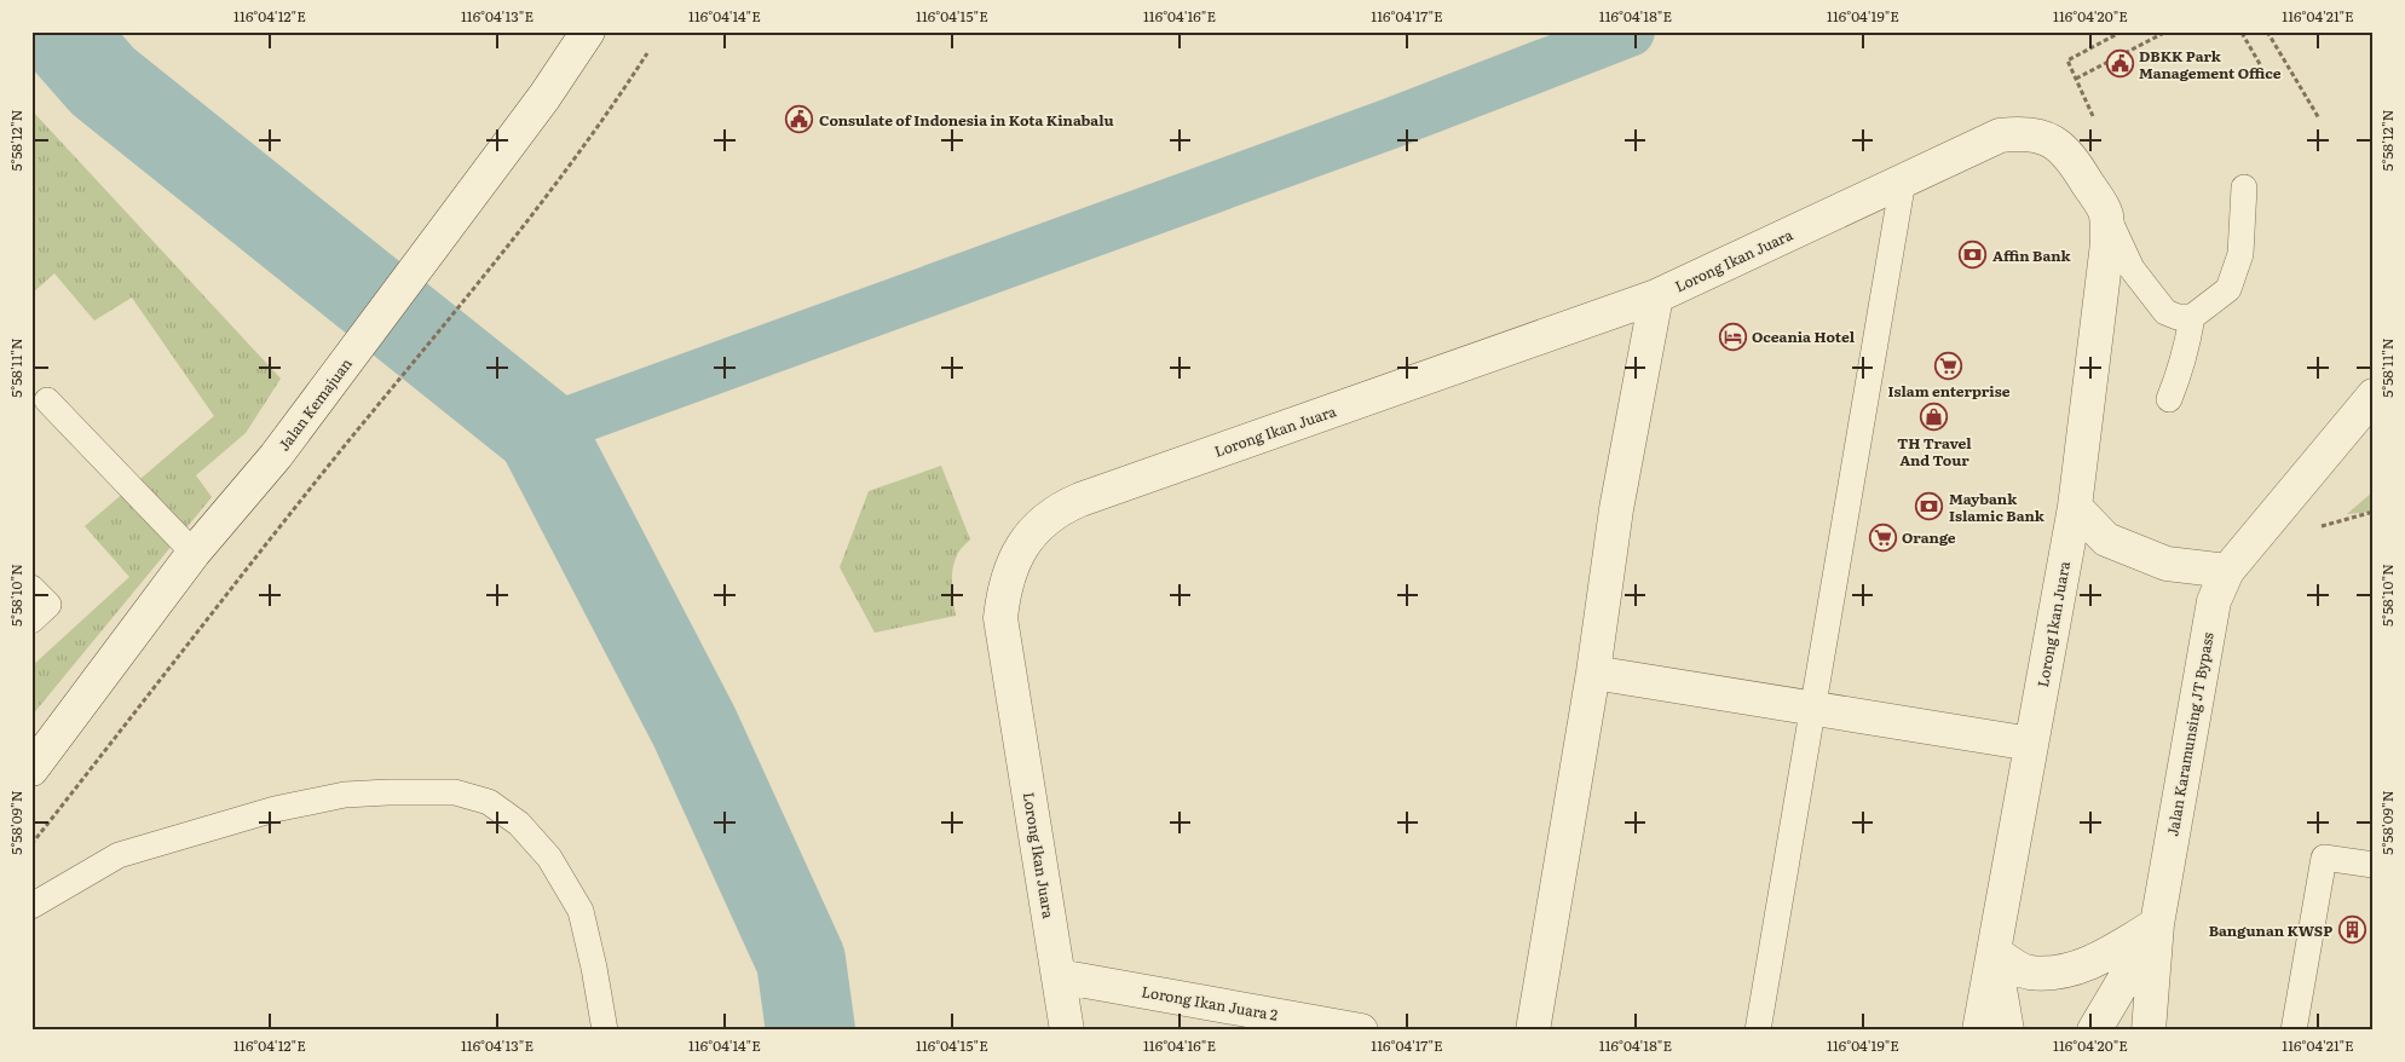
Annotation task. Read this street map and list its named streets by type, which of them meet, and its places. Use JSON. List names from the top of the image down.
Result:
{
  "streets": {
    "street": [
      "Lorong Ikan Juara",
      "Jalan Kemajuan",
      "Jalan Karamunsing JT Bypass",
      "Lorong Ikan Juara 2"
    ]
  },
  "crossings": [
    ["Lorong Ikan Juara", "Lorong Ikan Juara 2"]
  ],
  "places": {
    "public building": ["DBKK Park Management Office", "Consulate of Indonesia in Kota Kinabalu"],
    "bank": ["Affin Bank", "Maybank Islamic Bank"],
    "hotel": ["Oceania Hotel"],
    "supermarket": ["Islam enterprise", "Orange"],
    "shop": ["TH Travel And Tour"],
    "building": ["Bangunan KWSP"]
  },
  "coordinates": [
    "116°04'12\"E",
    "116°04'13\"E",
    "116°04'14\"E",
    "116°04'15\"E",
    "116°04'16\"E",
    "116°04'17\"E",
    "116°04'18\"E",
    "116°04'19\"E",
    "116°04'20\"E",
    "116°04'21\"E",
    "5°58'12\"N",
    "5°58'11\"N",
    "5°58'10\"N",
    "5°58'09\"N"
  ]
}
